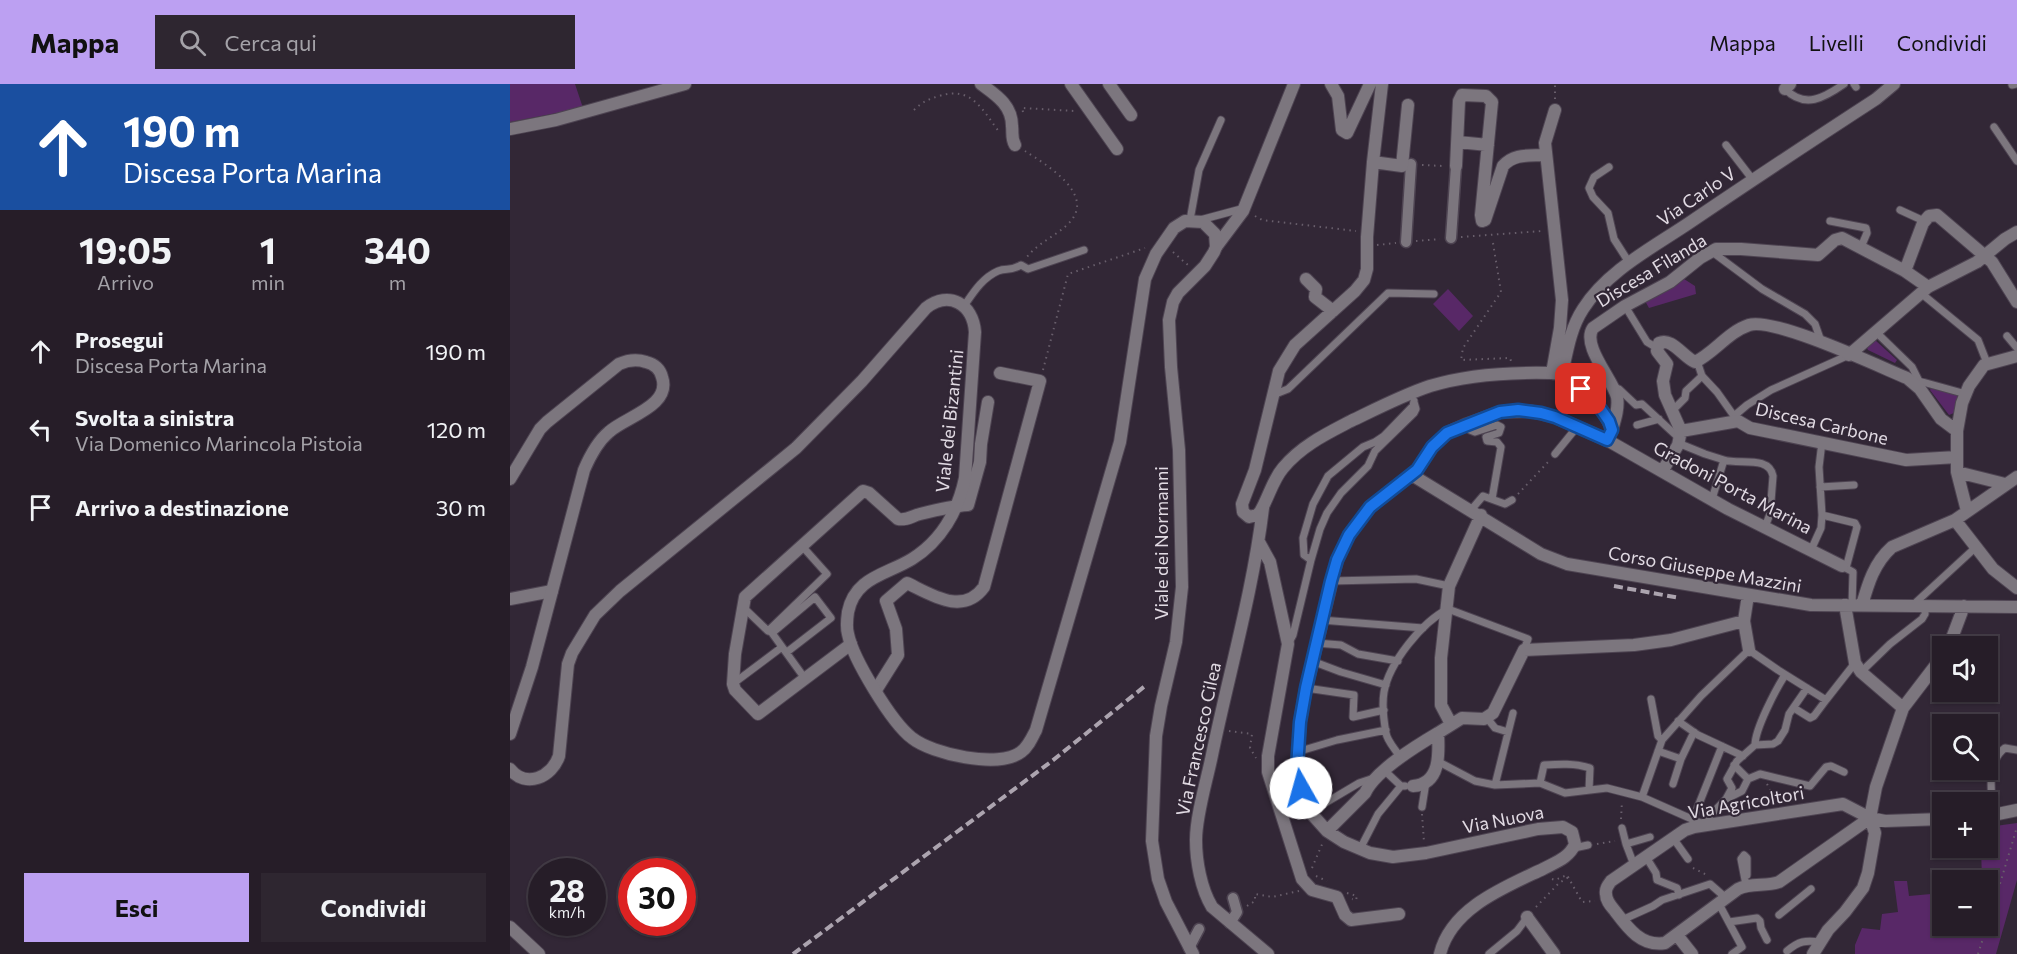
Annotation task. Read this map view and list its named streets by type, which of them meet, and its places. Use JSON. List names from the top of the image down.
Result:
{
  "streets": {
    "street": [
      "Via Carlo V",
      "Discesa Filanda",
      "Viale dei Bizantini",
      "Discesa Carbone",
      "Gradoni Porta Marina",
      "Viale dei Normanni",
      "Corso Giuseppe Mazzini",
      "Via Francesco Cilea",
      "Via Agricoltori",
      "Via Nuova"
    ]
  },
  "crossings": [
    ["Via Carlo V", "Via Francesco Cilea"],
    ["Discesa Filanda", "Gradoni Porta Marina"],
    ["Gradoni Porta Marina", "Corso Giuseppe Mazzini"],
    ["Gradoni Porta Marina", "Via Nuova"]
  ],
  "page": {
    "header": "Mappa",
    "search": "Cerca qui",
    "nav": ["Mappa", "Livelli", "Condividi"],
    "turn": ["190 m", "Discesa Porta Marina"],
    "eta": [
      "19:05",
      "Arrivo",
      "1",
      "min",
      "340",
      "m"
    ],
    "list": [
      {
        "name": "Prosegui",
        "note": "Discesa Porta Marina",
        "value": "190 m"
      },
      {
        "name": "Svolta a sinistra",
        "note": "Via Domenico Marincola Pistoia",
        "value": "120 m"
      },
      {
        "name": "Arrivo a destinazione",
        "value": "30 m"
      }
    ],
    "map_buttons": ["+", "−"],
    "speed": "28 km/h",
    "limit": "30",
    "buttons": ["Esci", "Condividi"]
  }
}
